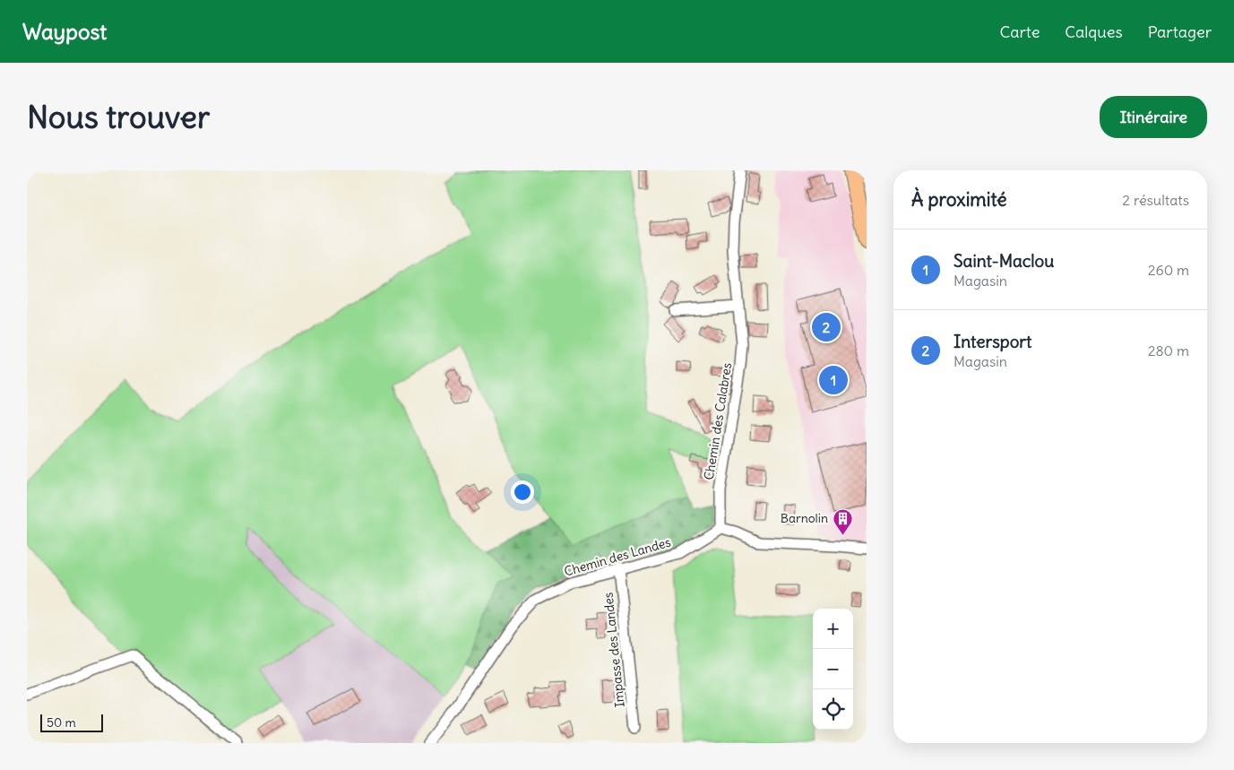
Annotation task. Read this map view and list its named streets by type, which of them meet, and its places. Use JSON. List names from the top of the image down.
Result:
{
  "streets": {
    "street": ["Chemin des Calabres", "Chemin des Landes", "Impasse des Landes"]
  },
  "crossings": [
    ["Chemin des Calabres", "Chemin des Landes"],
    ["Chemin des Landes", "Impasse des Landes"]
  ],
  "places": {
    "building": ["Barnolin"]
  },
  "scale_bar": "50 m",
  "page": {
    "header": "Waypost",
    "nav": ["Carte", "Calques", "Partager"],
    "buttons": "Itinéraire",
    "title": "Nous trouver",
    "heading": ["À proximité", "2 résultats"],
    "list": [
      {
        "mark": "1",
        "name": "Saint-Maclou",
        "note": "Magasin",
        "value": "260 m"
      },
      {
        "mark": "2",
        "name": "Intersport",
        "note": "Magasin",
        "value": "280 m"
      }
    ],
    "pins": ["2", "1"],
    "map_buttons": ["+", "−"],
    "scale": "50 m"
  }
}
